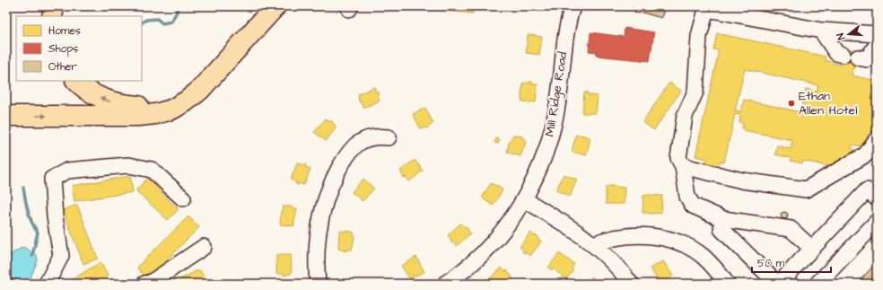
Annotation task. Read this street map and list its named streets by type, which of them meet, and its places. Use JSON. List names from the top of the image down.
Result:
{
  "streets": {
    "street": ["Mill Ridge Road"]
  },
  "places": ["Ethan Allen Hotel"],
  "legend": ["Homes", "Shops", "Other"],
  "scale_bar": "50 m",
  "north": "left"
}
